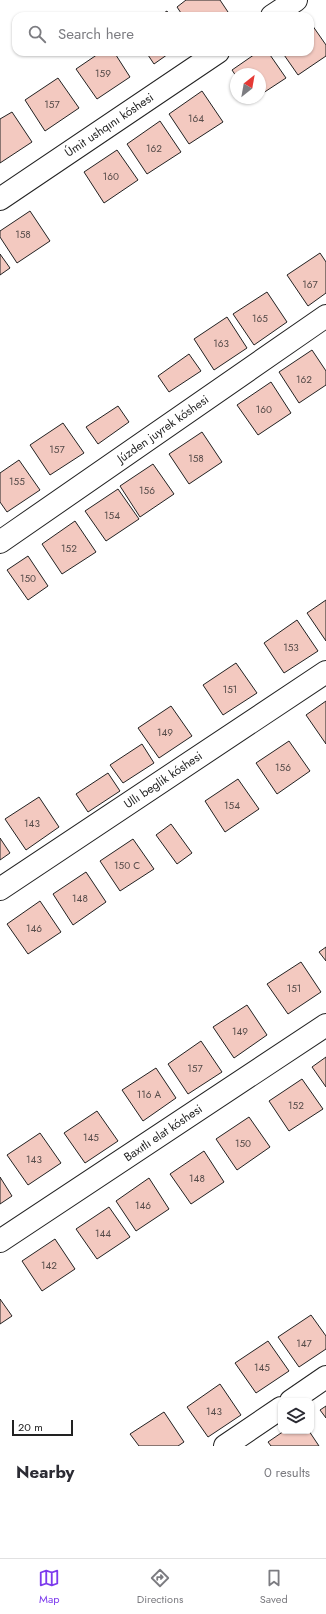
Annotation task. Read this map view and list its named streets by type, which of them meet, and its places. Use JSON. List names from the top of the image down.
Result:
{
  "streets": {
    "street": [
      "Úmit ushqını kóshesi",
      "Júzden juyrek kóshesi",
      "Ullı beglik kóshesi",
      "Baxıtlı elat kóshesi"
    ]
  },
  "house_numbers": [
    "159",
    "157",
    "164",
    "162",
    "160",
    "158",
    "167",
    "165",
    "163",
    "162",
    "160",
    "157",
    "158",
    "155",
    "156",
    "154",
    "152",
    "150",
    "153",
    "151",
    "149",
    "156",
    "154",
    "143",
    "150 С",
    "148",
    "146",
    "151",
    "149",
    "157",
    "116 А",
    "152",
    "145",
    "150",
    "143",
    "148",
    "146",
    "144",
    "142",
    "147",
    "145",
    "143"
  ],
  "scale_bar": "20 m",
  "north": "top right",
  "page": {
    "search": "Search here",
    "scale": "20 m",
    "heading": ["Nearby", "0 results"],
    "nav": ["Map", "Directions", "Saved"]
  }
}
